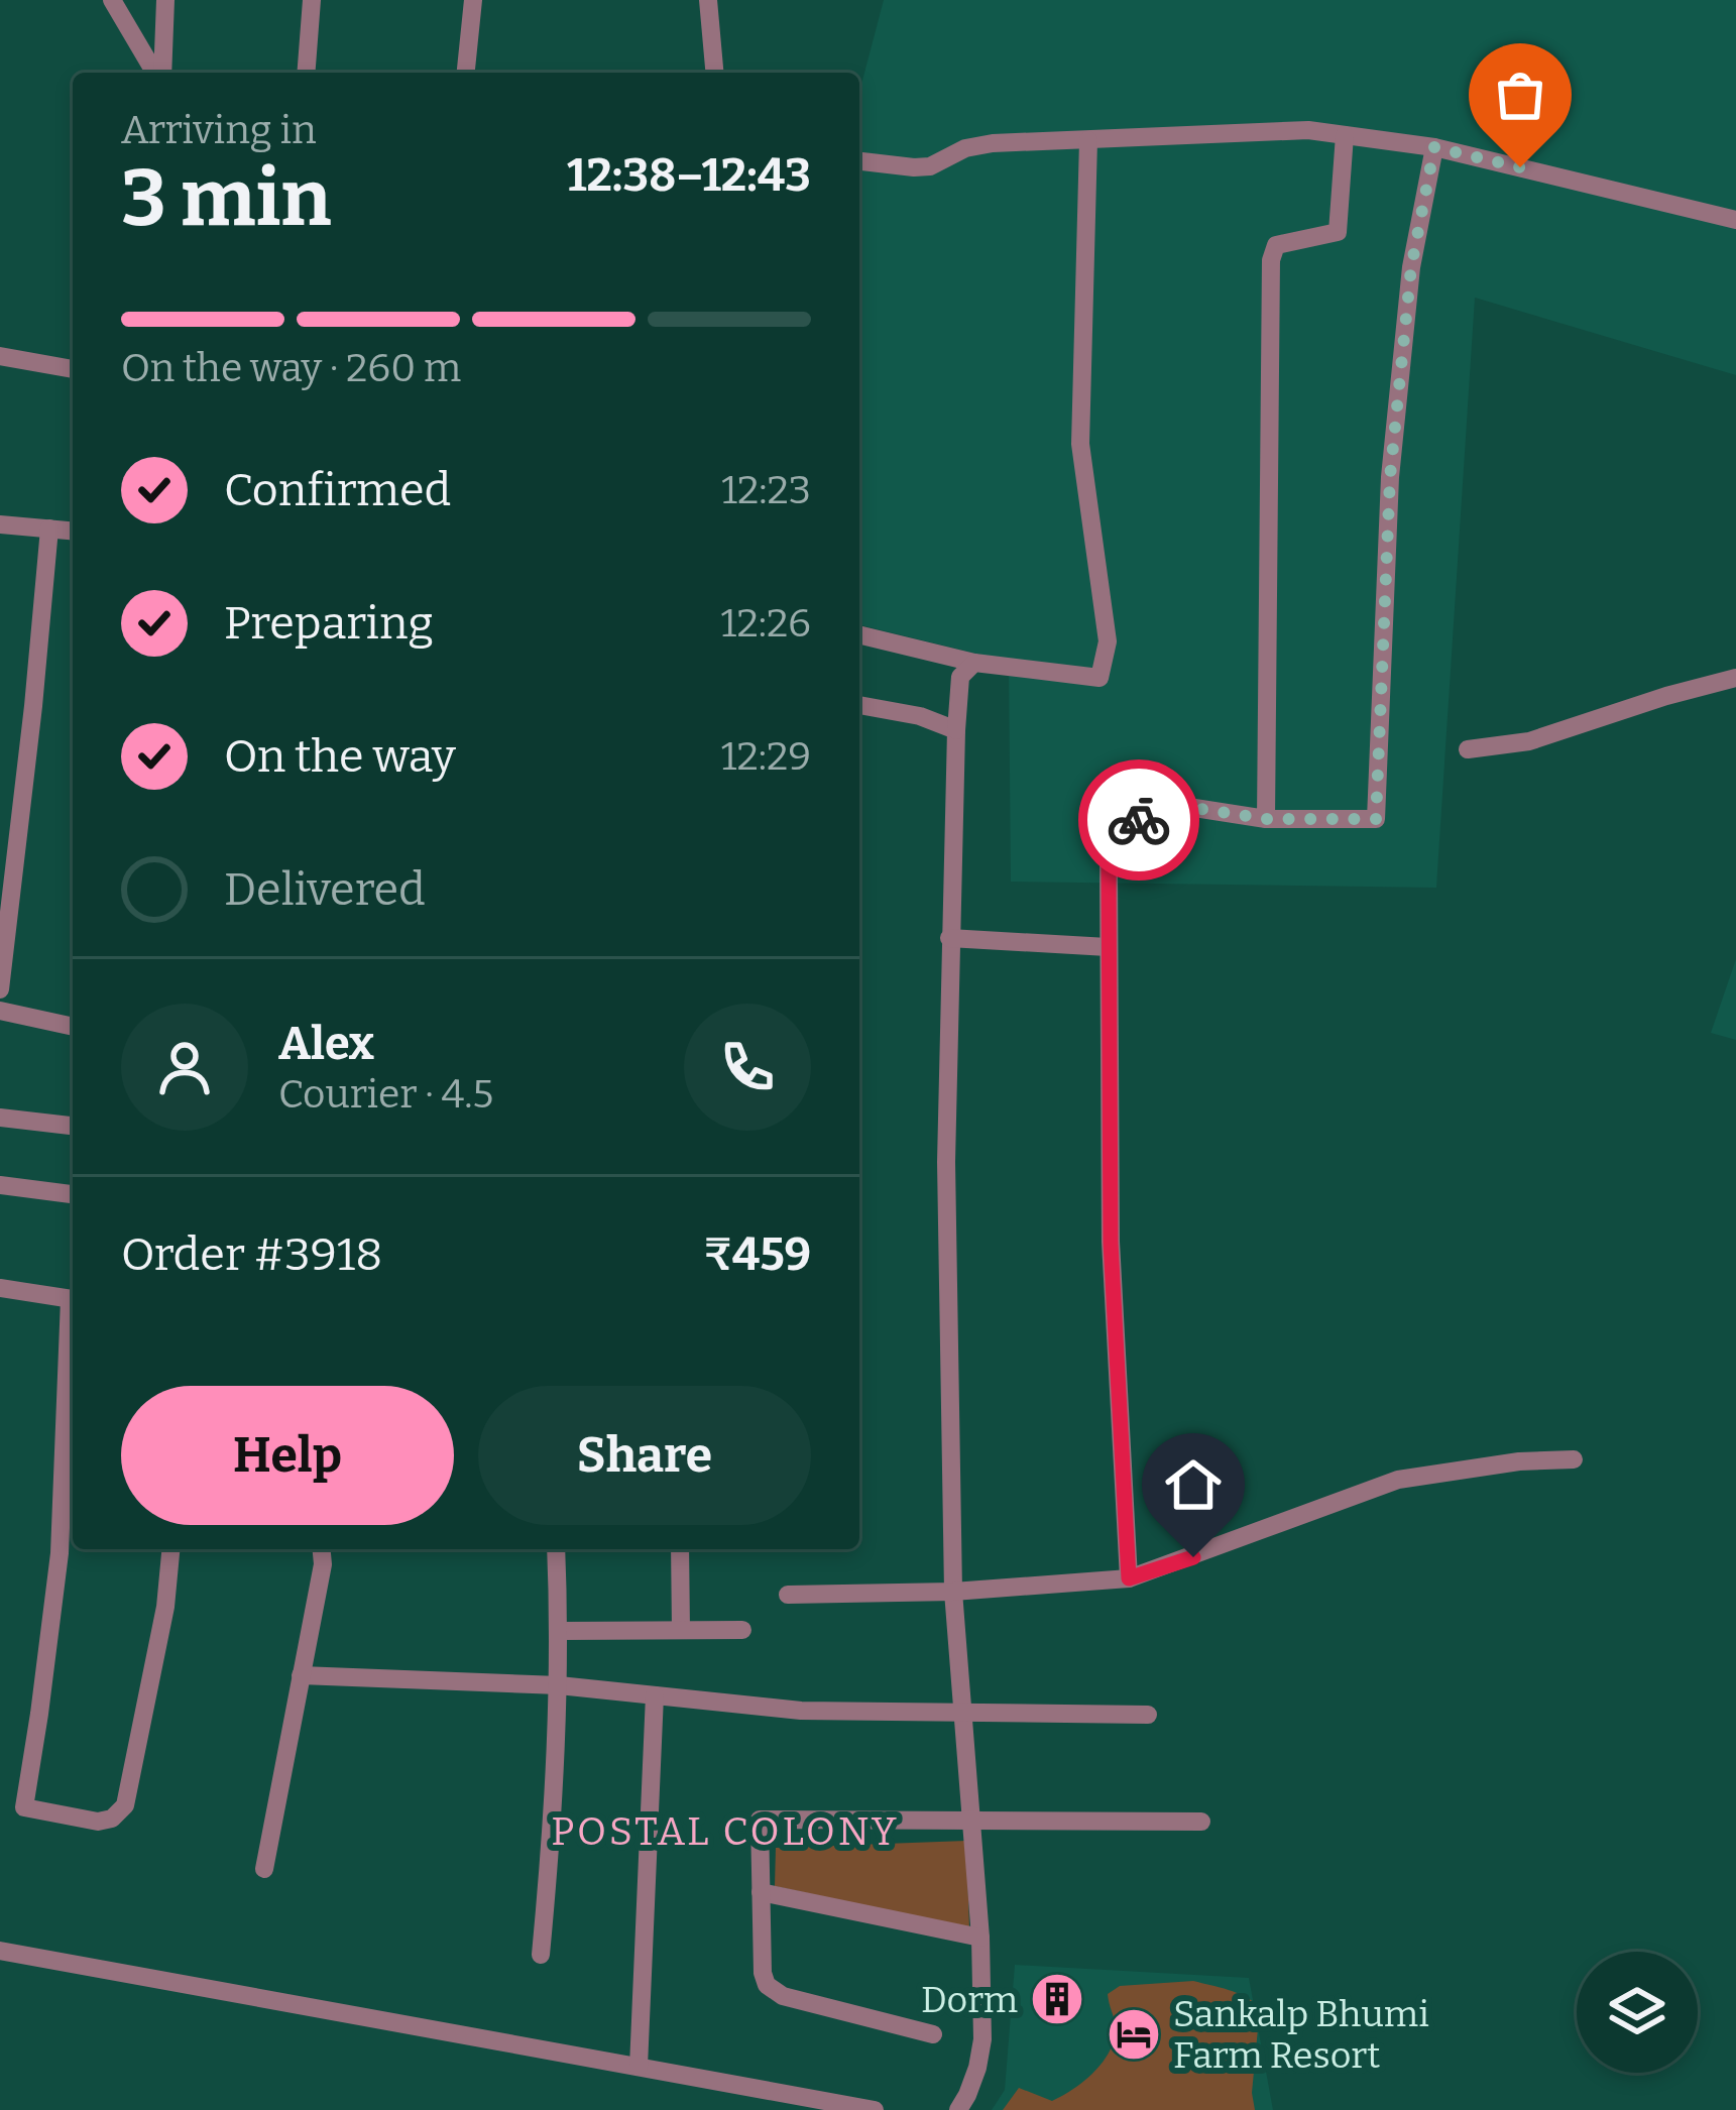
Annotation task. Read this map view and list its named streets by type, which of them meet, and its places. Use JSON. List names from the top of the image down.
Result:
{
  "districts": ["POSTAL COLONY"],
  "places": {
    "building": ["Dorm"],
    "hotel": ["Sankalp Bhumi Farm Resort"]
  },
  "page": {
    "heading": ["3 min", "Arriving in", "12:38–12:43"],
    "panel": [
      "Alex",
      "Courier · 4.5",
      "Order #3918",
      "₹459"
    ],
    "bar": "On the way · 260 m",
    "list": [
      ["Confirmed", "12:23"],
      ["Preparing", "12:26"],
      ["On the way", "12:29"],
      "Delivered"
    ],
    "buttons": ["Help", "Share"]
  }
}
